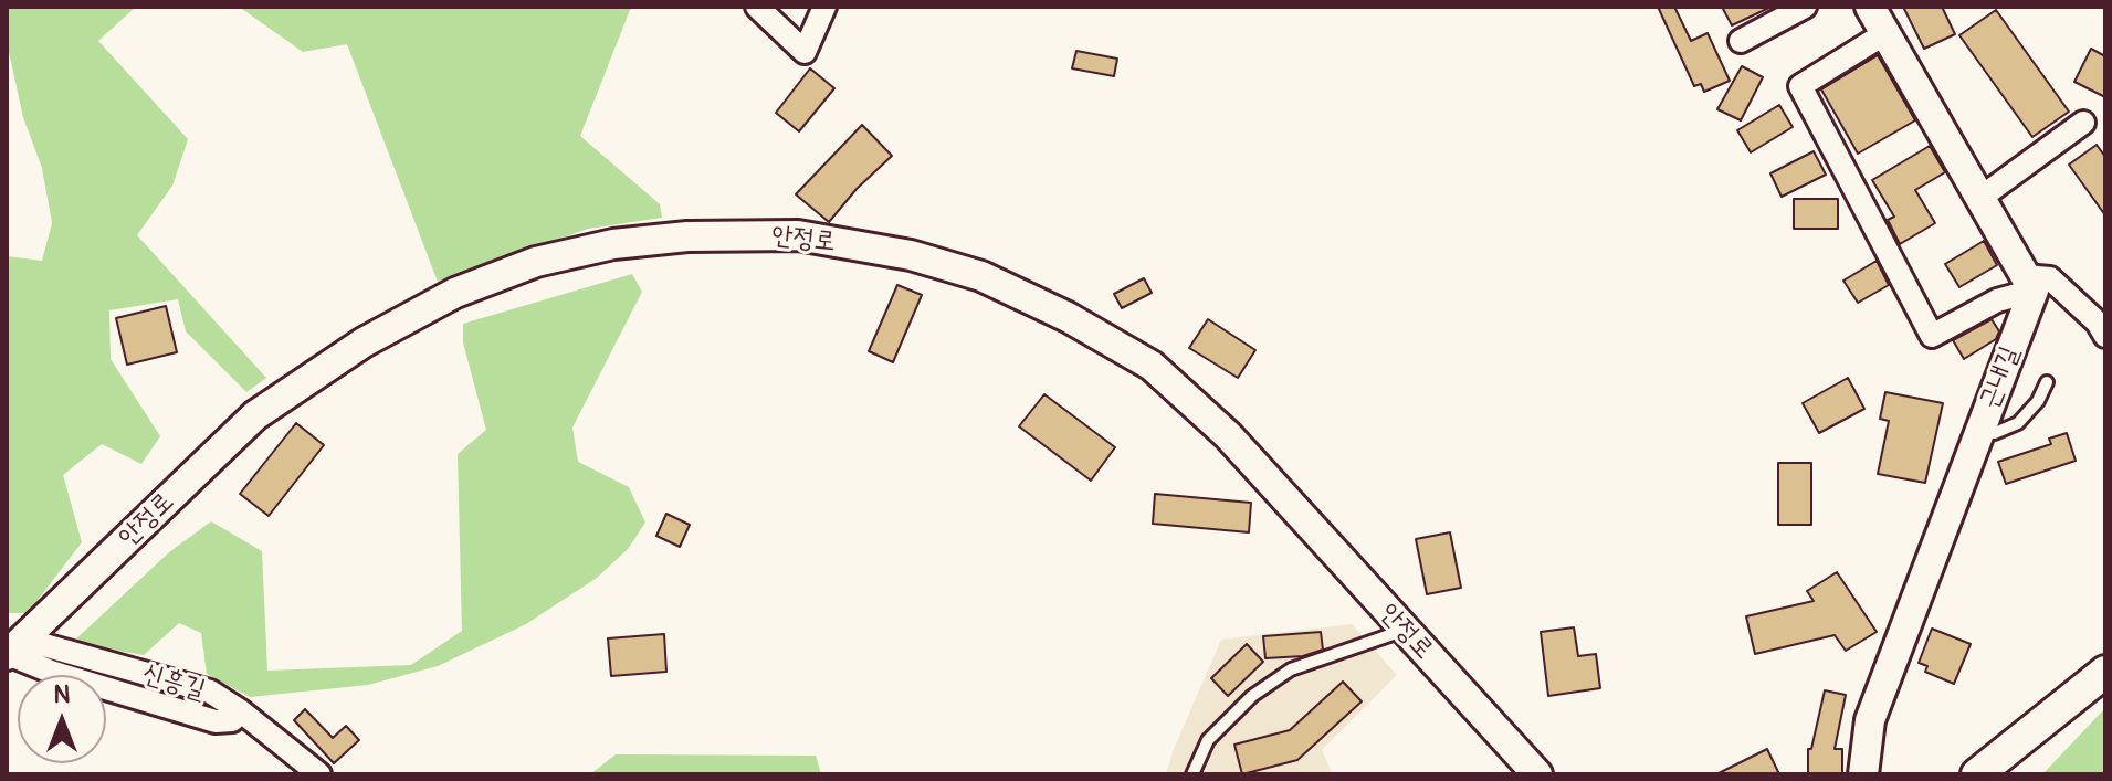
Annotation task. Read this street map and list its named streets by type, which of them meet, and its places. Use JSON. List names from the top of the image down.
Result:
{
  "streets": {
    "street": ["안정로", "근내길", "신흥길"]
  },
  "crossings": [
    ["안정로", "신흥길"]
  ],
  "north": "top"
}
